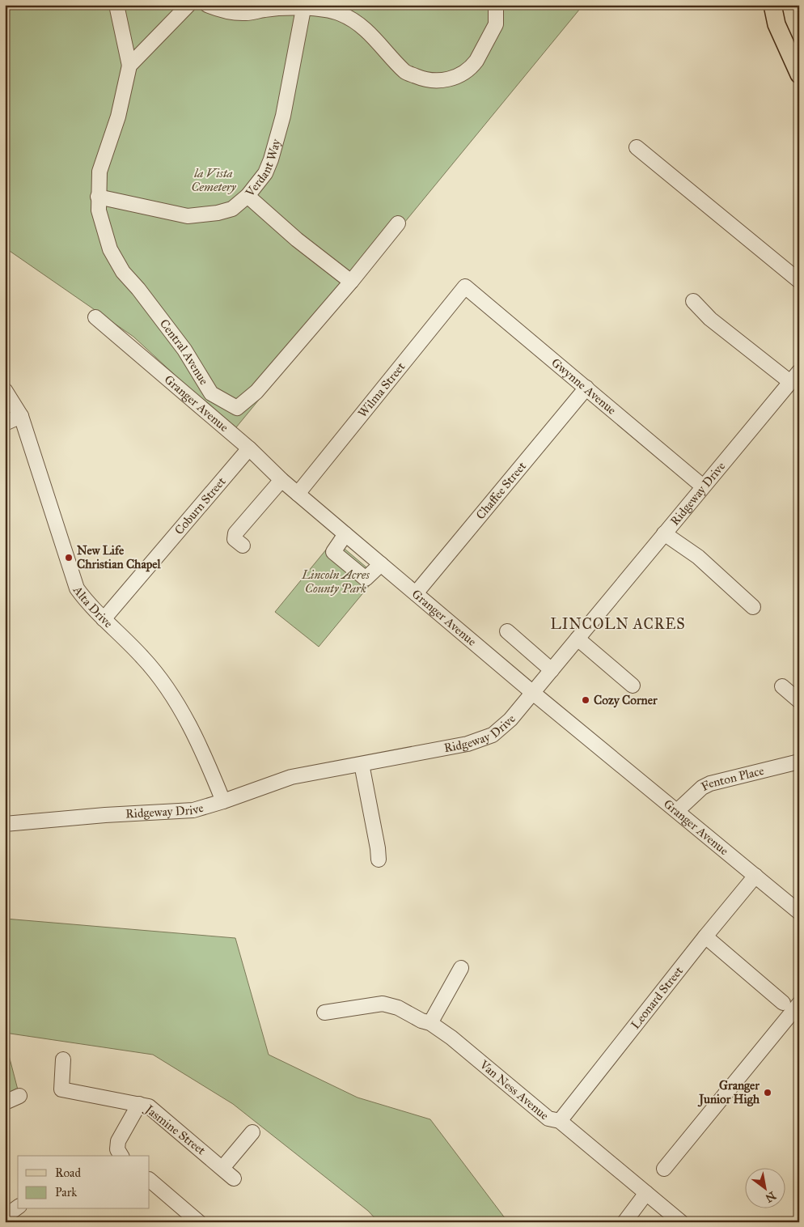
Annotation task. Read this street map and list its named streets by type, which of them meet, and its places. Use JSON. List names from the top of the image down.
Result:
{
  "streets": {
    "street": [
      "Verdant Way",
      "Central Avenue",
      "Gwynne Avenue",
      "Wilma Street",
      "Granger Avenue",
      "Chaffee Street",
      "Ridgeway Drive",
      "Coburn Street",
      "Alta Drive",
      "Fenton Place",
      "Leonard Street",
      "Van Ness Avenue",
      "Jasmine Street"
    ]
  },
  "crossings": [
    ["Verdant Way", "Central Avenue"],
    ["Central Avenue", "Granger Avenue"],
    ["Gwynne Avenue", "Wilma Street"],
    ["Gwynne Avenue", "Chaffee Street"],
    ["Gwynne Avenue", "Ridgeway Drive"],
    ["Wilma Street", "Granger Avenue"],
    ["Granger Avenue", "Chaffee Street"],
    ["Granger Avenue", "Ridgeway Drive"],
    ["Granger Avenue", "Coburn Street"],
    ["Granger Avenue", "Fenton Place"],
    ["Granger Avenue", "Leonard Street"],
    ["Ridgeway Drive", "Alta Drive"],
    ["Coburn Street", "Alta Drive"],
    ["Leonard Street", "Van Ness Avenue"]
  ],
  "districts": ["LINCOLN ACRES"],
  "parks": ["la Vista Cemetery", "Lincoln Acres County Park"],
  "places": ["New Life Christian Chapel", "Cozy Corner", "Granger Junior High"],
  "legend": ["Road", "Park"],
  "north": "bottom right"
}
